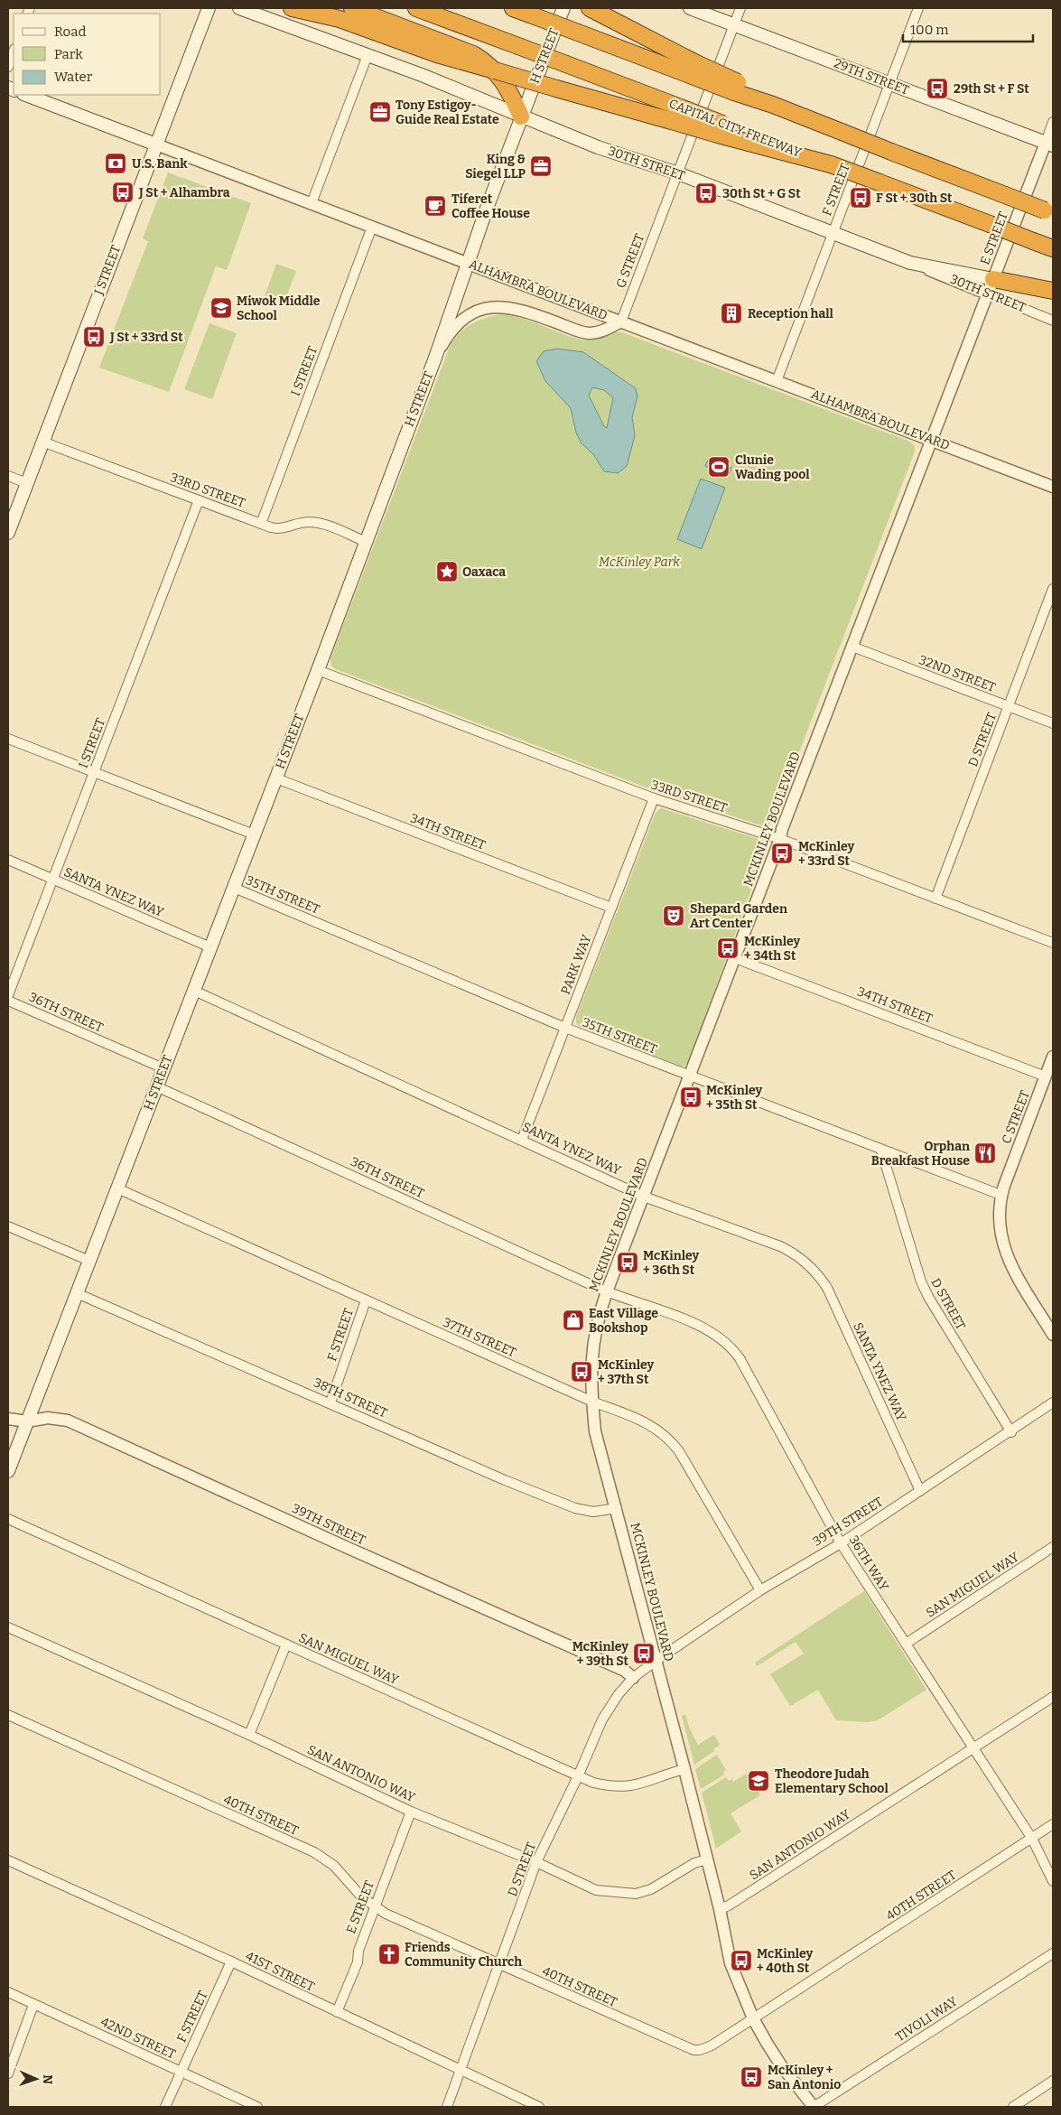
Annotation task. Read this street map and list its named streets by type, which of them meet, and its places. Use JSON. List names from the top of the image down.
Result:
{
  "streets": {
    "highway": ["CAPITAL CITY FREEWAY"],
    "main road": [
      "H STREET",
      "29TH STREET",
      "30TH STREET",
      "J STREET",
      "ALHAMBRA BOULEVARD"
    ],
    "street": [
      "F STREET",
      "E STREET",
      "G STREET",
      "I STREET",
      "33RD STREET",
      "32ND STREET",
      "D STREET",
      "MCKINLEY BOULEVARD",
      "34TH STREET",
      "SANTA YNEZ WAY",
      "35TH STREET",
      "PARK WAY",
      "36TH STREET",
      "C STREET",
      "37TH STREET",
      "38TH STREET",
      "39TH STREET",
      "36TH WAY",
      "SAN MIGUEL WAY",
      "SAN ANTONIO WAY",
      "40TH STREET",
      "41ST STREET",
      "TIVOLI WAY",
      "42ND STREET"
    ]
  },
  "crossings": [
    ["H STREET", "30TH STREET"],
    ["H STREET", "ALHAMBRA BOULEVARD"],
    ["H STREET", "33RD STREET"],
    ["H STREET", "34TH STREET"],
    ["H STREET", "SANTA YNEZ WAY"],
    ["H STREET", "35TH STREET"],
    ["H STREET", "36TH STREET"],
    ["H STREET", "37TH STREET"],
    ["H STREET", "38TH STREET"],
    ["H STREET", "39TH STREET"],
    ["29TH STREET", "F STREET"],
    ["29TH STREET", "E STREET"],
    ["29TH STREET", "G STREET"],
    ["30TH STREET", "F STREET"],
    ["30TH STREET", "E STREET"],
    ["30TH STREET", "G STREET"],
    ["F STREET", "ALHAMBRA BOULEVARD"],
    ["F STREET", "37TH STREET"],
    ["F STREET", "38TH STREET"],
    ["F STREET", "41ST STREET"],
    ["F STREET", "42ND STREET"],
    ["E STREET", "ALHAMBRA BOULEVARD"],
    ["E STREET", "MCKINLEY BOULEVARD"],
    ["E STREET", "SAN ANTONIO WAY"],
    ["E STREET", "40TH STREET"],
    ["E STREET", "41ST STREET"],
    ["G STREET", "ALHAMBRA BOULEVARD"],
    ["J STREET", "ALHAMBRA BOULEVARD"],
    ["J STREET", "33RD STREET"],
    ["ALHAMBRA BOULEVARD", "I STREET"],
    ["ALHAMBRA BOULEVARD", "MCKINLEY BOULEVARD"],
    ["I STREET", "33RD STREET"],
    ["I STREET", "SANTA YNEZ WAY"],
    ["33RD STREET", "D STREET"],
    ["33RD STREET", "MCKINLEY BOULEVARD"],
    ["33RD STREET", "PARK WAY"],
    ["32ND STREET", "D STREET"],
    ["32ND STREET", "MCKINLEY BOULEVARD"],
    ["D STREET", "MCKINLEY BOULEVARD"],
    ["D STREET", "35TH STREET"],
    ["D STREET", "39TH STREET"],
    ["D STREET", "SAN MIGUEL WAY"],
    ["D STREET", "SAN ANTONIO WAY"],
    ["D STREET", "40TH STREET"],
    ["D STREET", "41ST STREET"],
    ["MCKINLEY BOULEVARD", "34TH STREET"],
    ["MCKINLEY BOULEVARD", "SANTA YNEZ WAY"],
    ["MCKINLEY BOULEVARD", "35TH STREET"],
    ["MCKINLEY BOULEVARD", "36TH STREET"],
    ["MCKINLEY BOULEVARD", "37TH STREET"],
    ["MCKINLEY BOULEVARD", "38TH STREET"],
    ["MCKINLEY BOULEVARD", "39TH STREET"],
    ["MCKINLEY BOULEVARD", "36TH WAY"],
    ["MCKINLEY BOULEVARD", "SAN MIGUEL WAY"],
    ["MCKINLEY BOULEVARD", "SAN ANTONIO WAY"],
    ["MCKINLEY BOULEVARD", "40TH STREET"],
    ["MCKINLEY BOULEVARD", "TIVOLI WAY"],
    ["34TH STREET", "PARK WAY"],
    ["34TH STREET", "C STREET"],
    ["SANTA YNEZ WAY", "PARK WAY"],
    ["SANTA YNEZ WAY", "39TH STREET"],
    ["35TH STREET", "PARK WAY"],
    ["35TH STREET", "C STREET"],
    ["36TH STREET", "36TH WAY"],
    ["37TH STREET", "39TH STREET"],
    ["39TH STREET", "36TH WAY"],
    ["36TH WAY", "SAN MIGUEL WAY"],
    ["36TH WAY", "SAN ANTONIO WAY"],
    ["36TH WAY", "40TH STREET"]
  ],
  "parks": ["McKinley Park"],
  "places": {
    "bus stop": [
      "29th St + F St",
      "J St + Alhambra",
      "30th St + G St",
      "F St + 30th St",
      "J St + 33rd St",
      "McKinley + 33rd St",
      "McKinley + 34th St",
      "McKinley + 35th St",
      "McKinley + 36th St",
      "McKinley + 37th St",
      "McKinley + 39th St",
      "McKinley + 40th St",
      "McKinley + San Antonio"
    ],
    "office": ["Tony Estigoy- Guide Real Estate", "King & Siegel LLP"],
    "bank": ["U.S. Bank"],
    "cafe": ["Tiferet Coffee House"],
    "school or university": ["Miwok Middle School", "Theodore Judah Elementary School"],
    "building": ["Reception hall"],
    "sports": ["Clunie Wading pool"],
    "place": ["Oaxaca"],
    "theatre": ["Shepard Garden Art Center"],
    "restaurant": ["Orphan Breakfast House"],
    "shop": ["East Village Bookshop"],
    "church": ["Friends Community Church"]
  },
  "legend": ["Road", "Park", "Water"],
  "scale_bar": "100 m",
  "north": "right"
}
